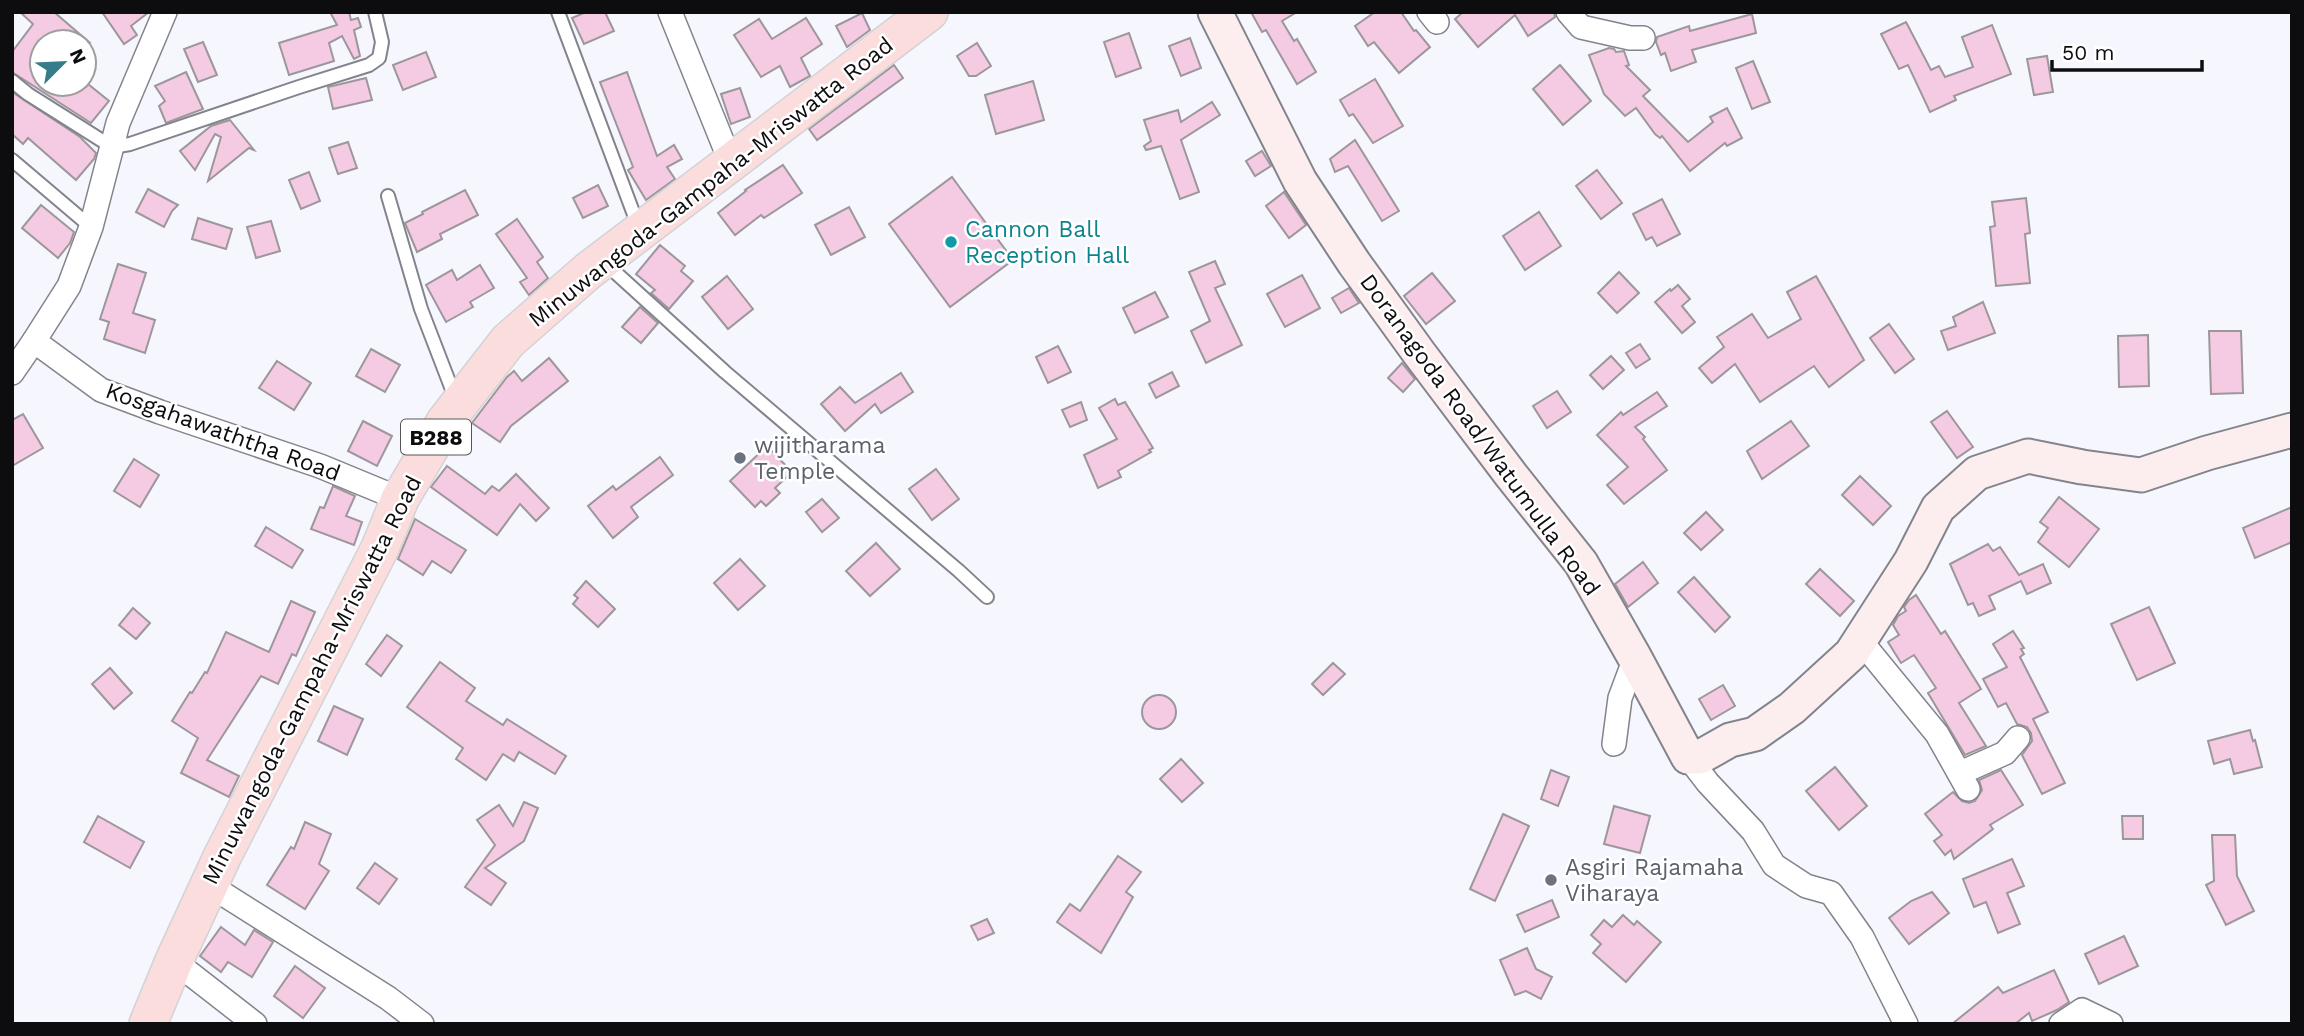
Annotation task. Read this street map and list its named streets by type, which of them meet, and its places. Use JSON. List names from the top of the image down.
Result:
{
  "streets": {
    "main road": ["Minuwangoda-Gampaha-Mriswatta Road", "B288"],
    "street": ["Kosgahawaththa Road", "Doranagoda Road/Watumulla Road"]
  },
  "crossings": [
    ["Minuwangoda-Gampaha-Mriswatta Road", "Kosgahawaththa Road"]
  ],
  "places": ["Cannon Ball Reception Hall", "wijitharama Temple", "Asgiri Rajamaha Viharaya"],
  "scale_bar": "50 m",
  "north": "top right"
}
